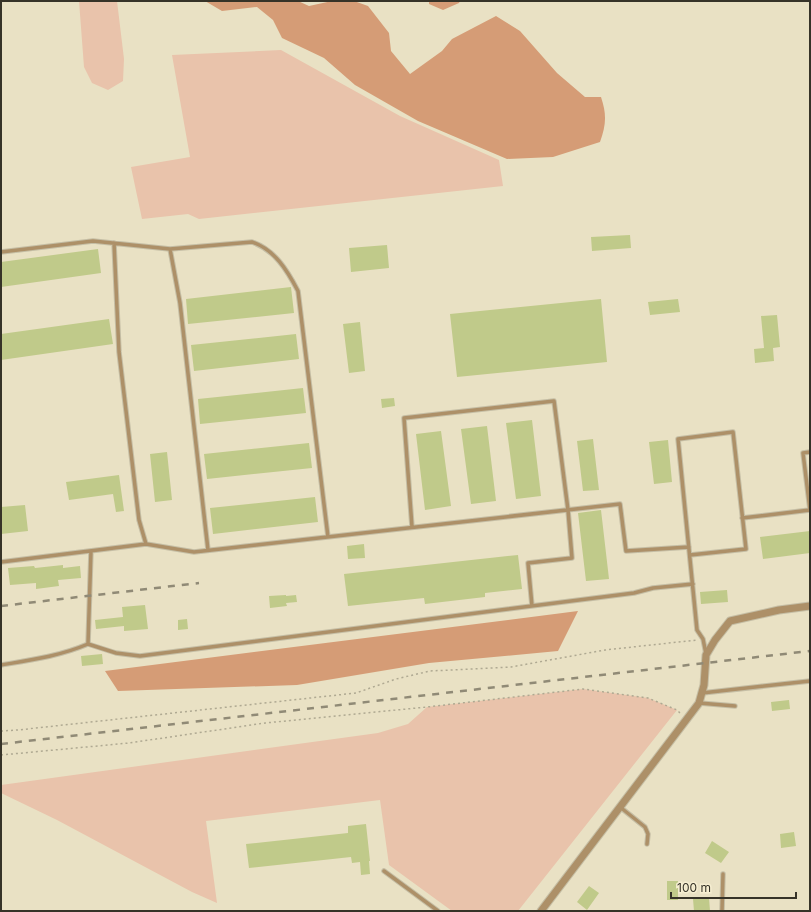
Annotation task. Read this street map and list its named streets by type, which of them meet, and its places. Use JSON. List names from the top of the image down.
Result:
{
  "scale_bar": "100 m"
}
